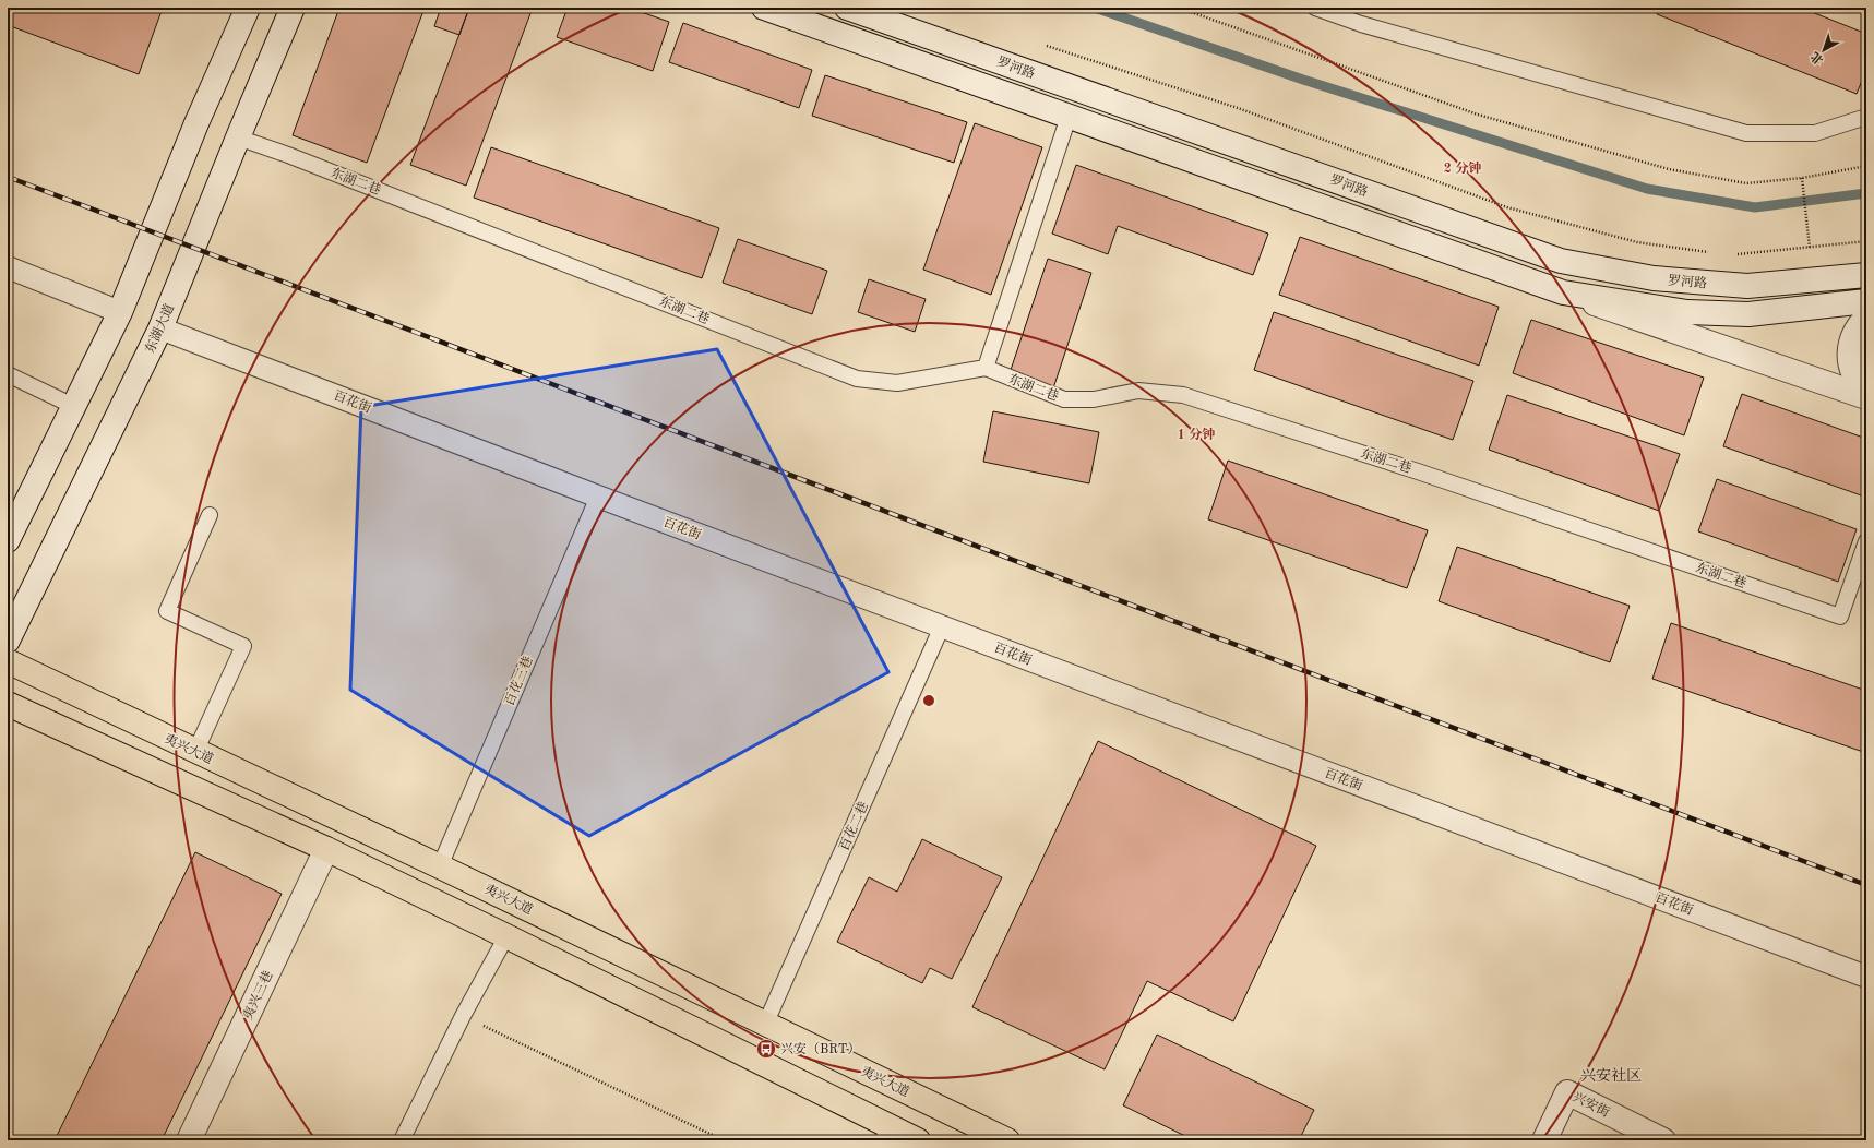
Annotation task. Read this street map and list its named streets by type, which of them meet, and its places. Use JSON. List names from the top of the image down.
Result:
{
  "streets": {
    "main road": [
      "罗河路",
      "东湖大道",
      "夷兴大道",
      "夷兴三巷",
      "兴安街"
    ],
    "street": ["百花街"],
    "lane": ["东湖二巷", "百花三巷", "百花二巷"]
  },
  "crossings": [
    ["东湖二巷", "东湖大道"],
    ["东湖大道", "百花街"],
    ["百花街", "百花三巷"],
    ["百花街", "百花二巷"],
    ["百花三巷", "夷兴大道"],
    ["夷兴大道", "百花二巷"]
  ],
  "districts": ["兴安社区"],
  "places": {
    "bus stop": ["兴安（BRT）"]
  },
  "north": "bottom left",
  "rings": ["2 分钟", "1 分钟"]
}
